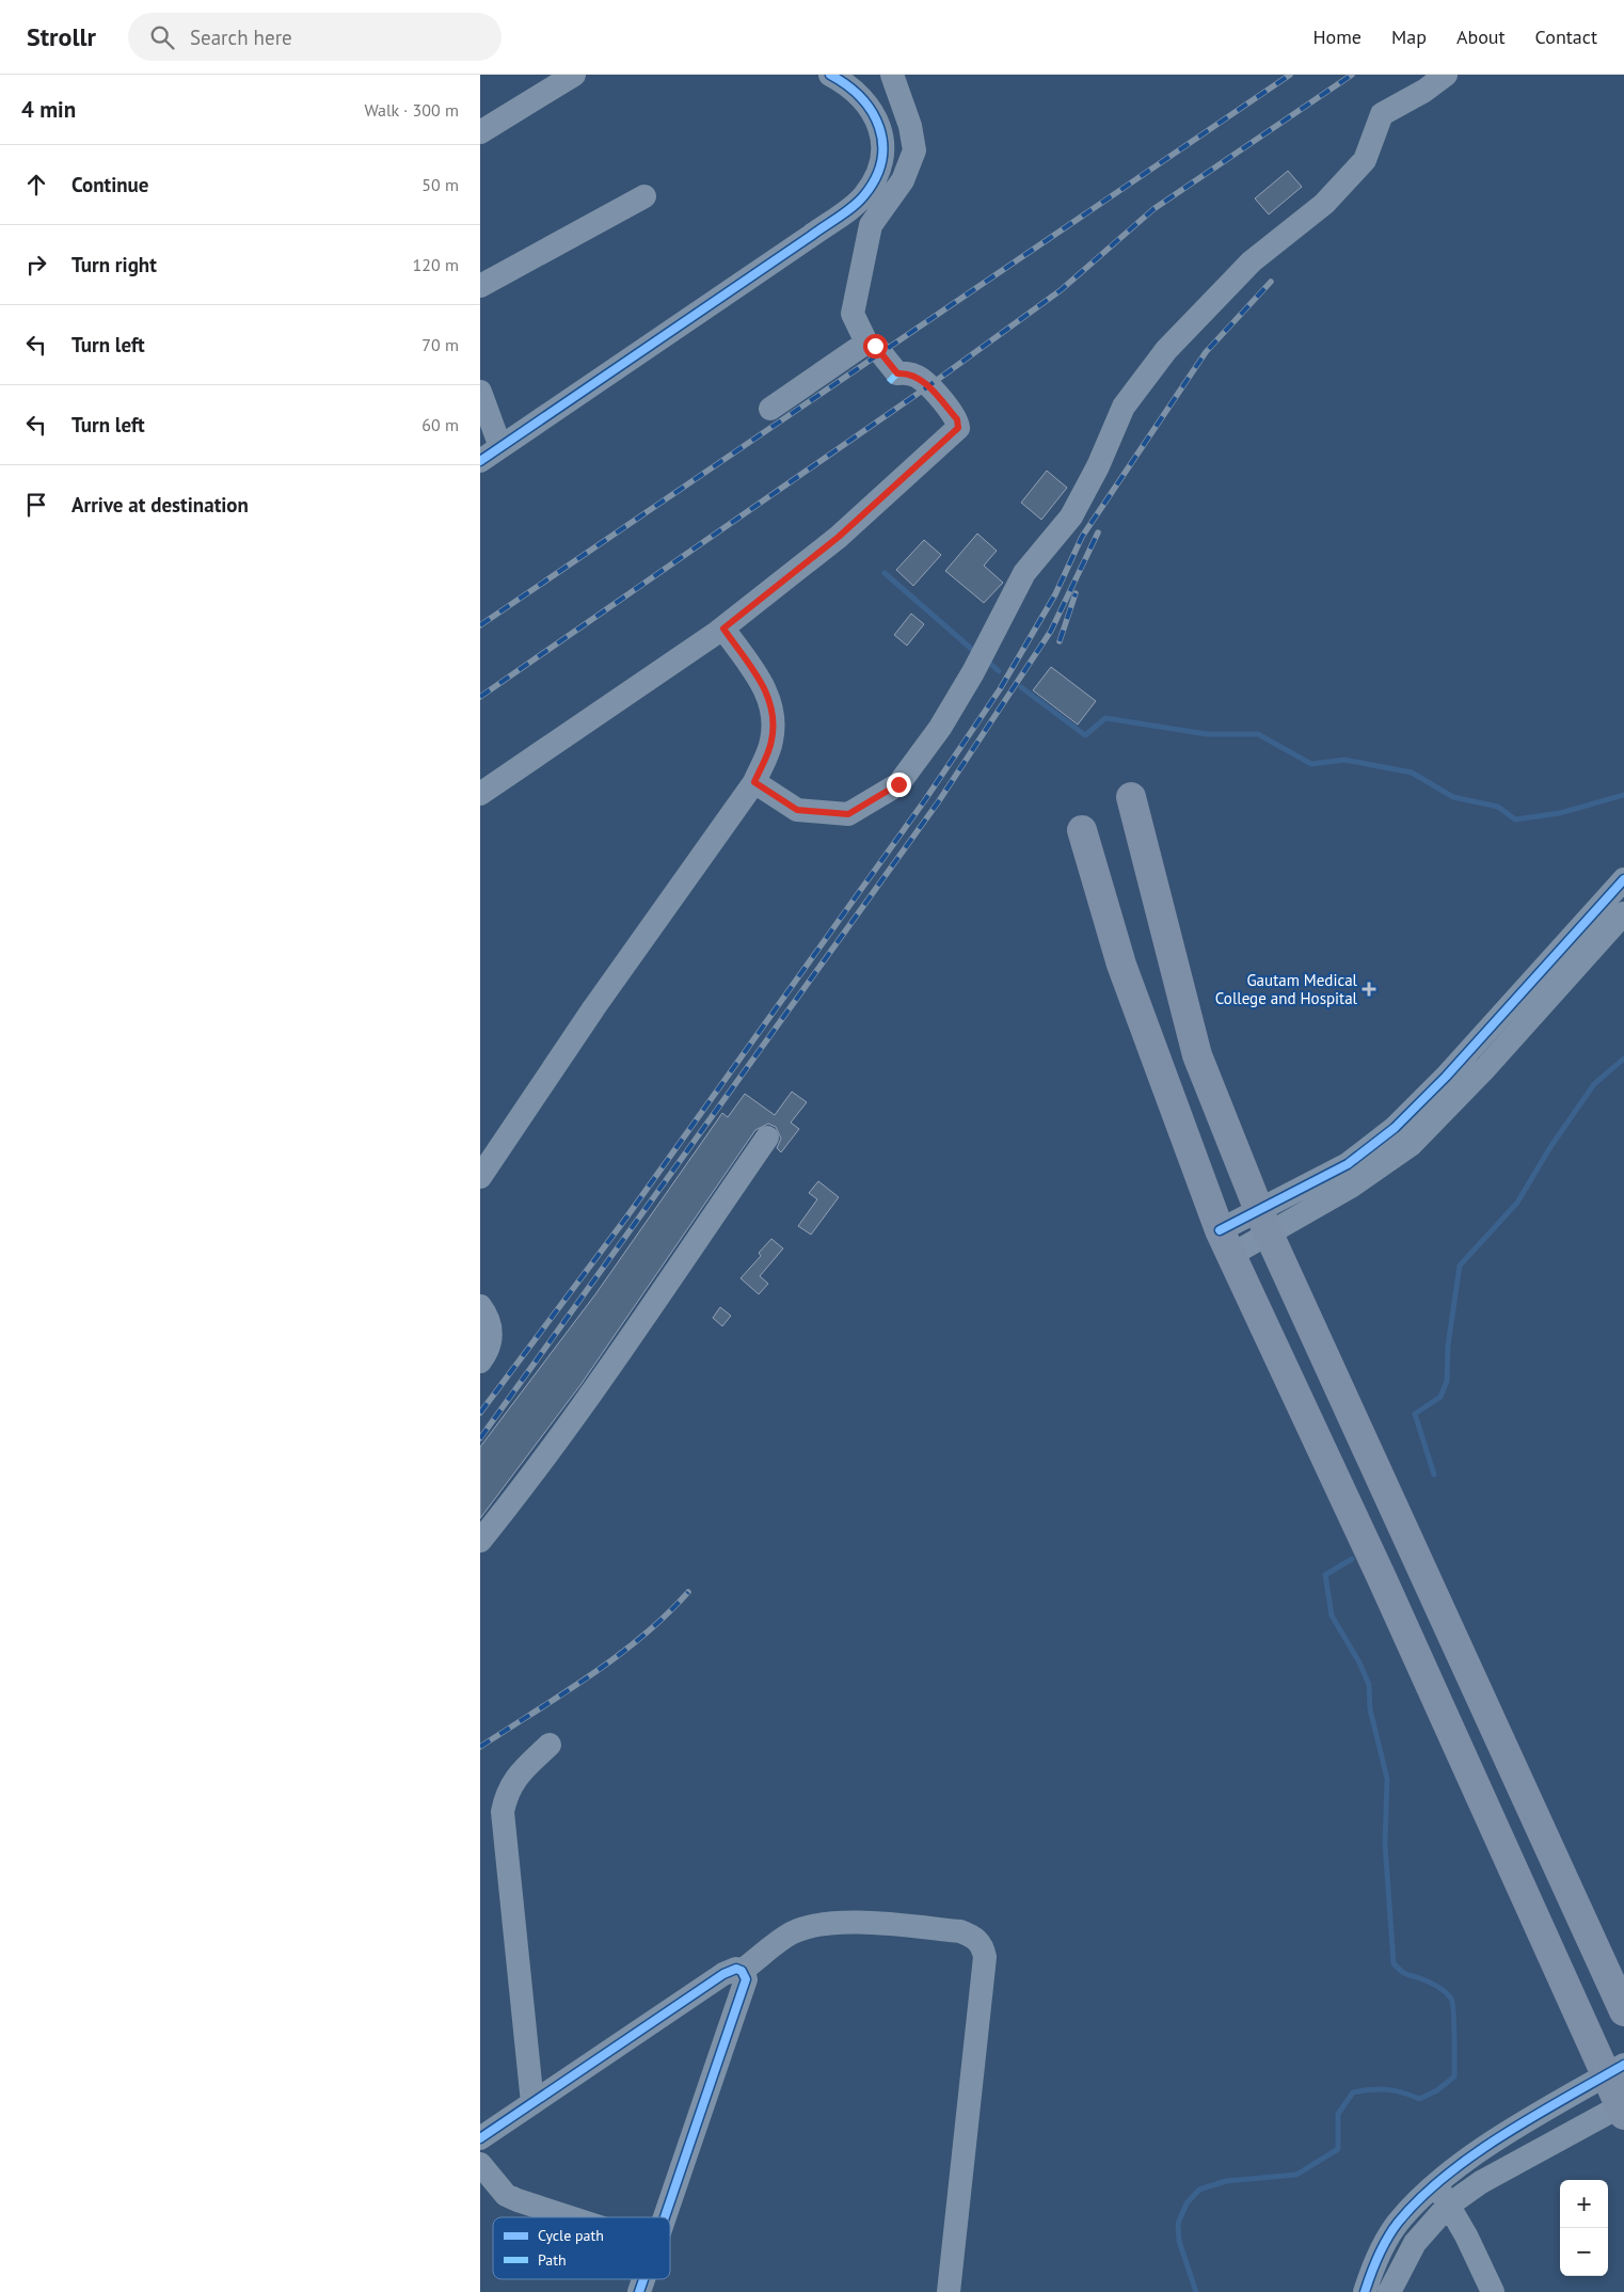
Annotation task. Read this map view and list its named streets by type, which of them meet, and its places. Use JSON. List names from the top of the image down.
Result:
{
  "places": {
    "health": ["Gautam Medical College and Hospital"]
  },
  "legend": ["Cycle path", "Path"],
  "page": {
    "header": "Strollr",
    "search": "Search here",
    "nav": [
      "Home",
      "Map",
      "About",
      "Contact"
    ],
    "heading": ["4 min", "Walk · 300 m"],
    "list": [
      ["Continue", "50 m"],
      ["Turn right", "120 m"],
      ["Turn left", "70 m"],
      ["Turn left", "60 m"],
      "Arrive at destination"
    ],
    "map_buttons": ["+", "−"]
  }
}
